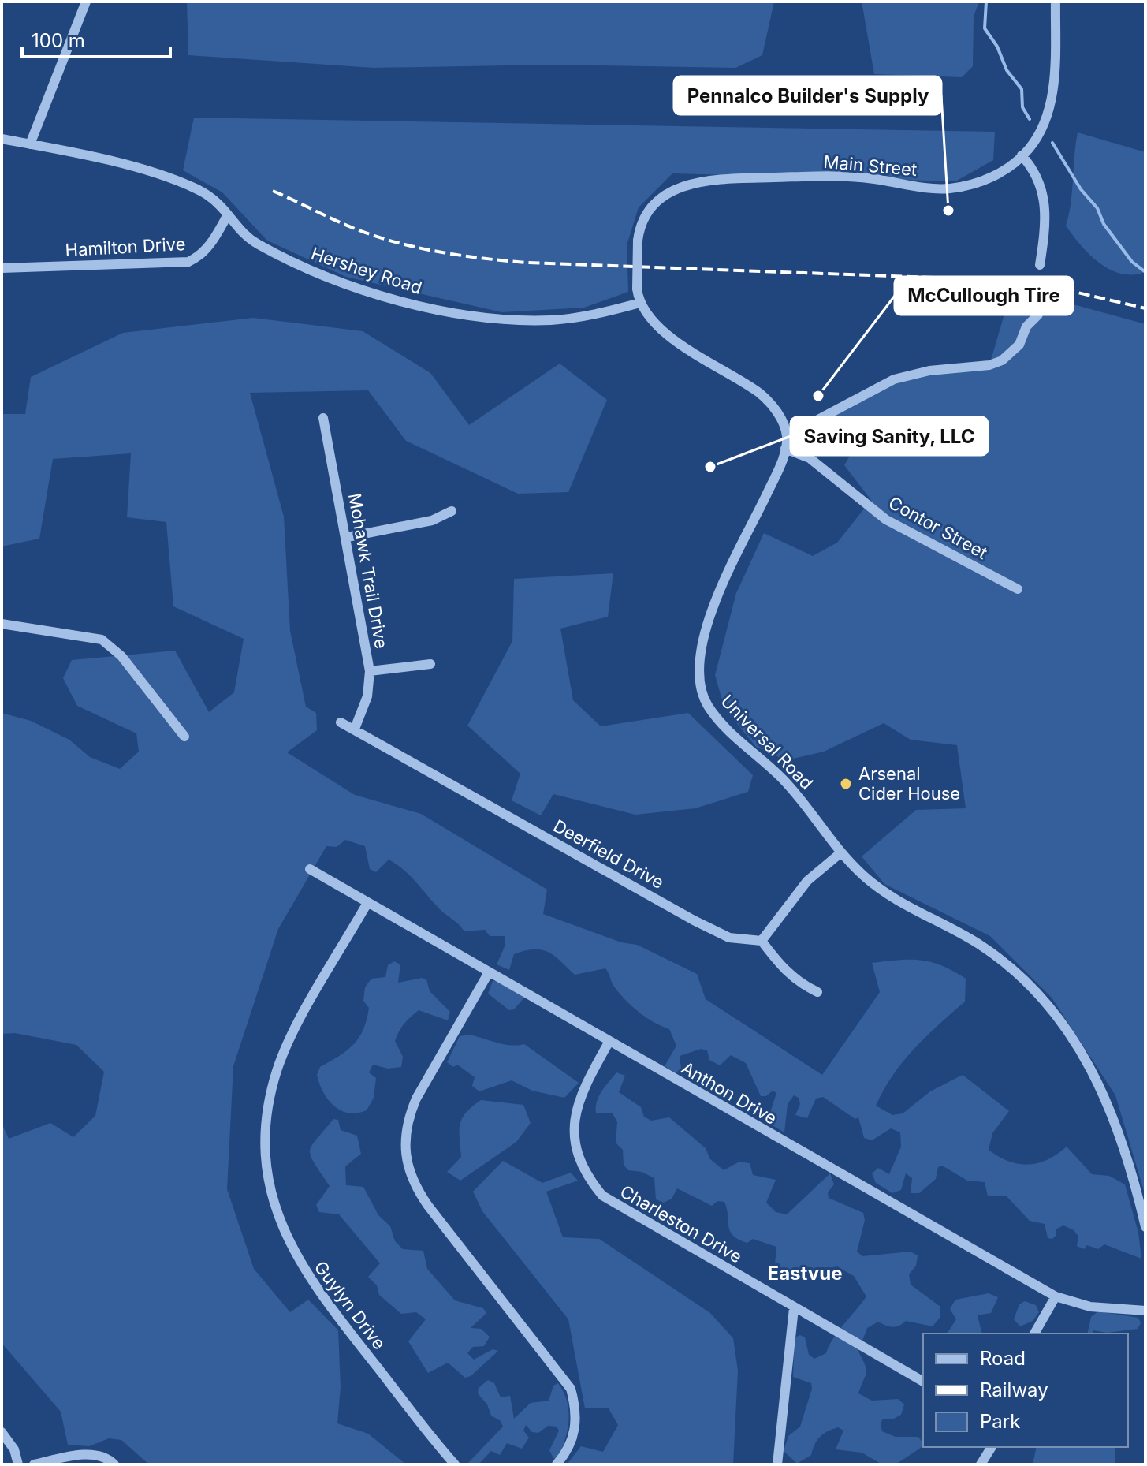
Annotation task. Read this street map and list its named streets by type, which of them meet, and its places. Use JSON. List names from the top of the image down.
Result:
{
  "streets": {
    "street": [
      "Main Street",
      "Hamilton Drive",
      "Hershey Road",
      "Contor Street",
      "Mohawk Trail Drive",
      "Universal Road",
      "Deerfield Drive",
      "Anthon Drive",
      "Charleston Drive",
      "Guylyn Drive"
    ]
  },
  "crossings": [
    ["Main Street", "Hershey Road"],
    ["Hamilton Drive", "Hershey Road"],
    ["Contor Street", "Universal Road"],
    ["Mohawk Trail Drive", "Deerfield Drive"],
    ["Anthon Drive", "Charleston Drive"],
    ["Anthon Drive", "Guylyn Drive"]
  ],
  "districts": ["Eastvue"],
  "places": [
    "Pennalco Builder's Supply",
    "McCullough Tire",
    "Saving Sanity, LLC",
    "Arsenal Cider House"
  ],
  "legend": ["Road", "Railway", "Park"],
  "scale_bar": "100 m"
}
